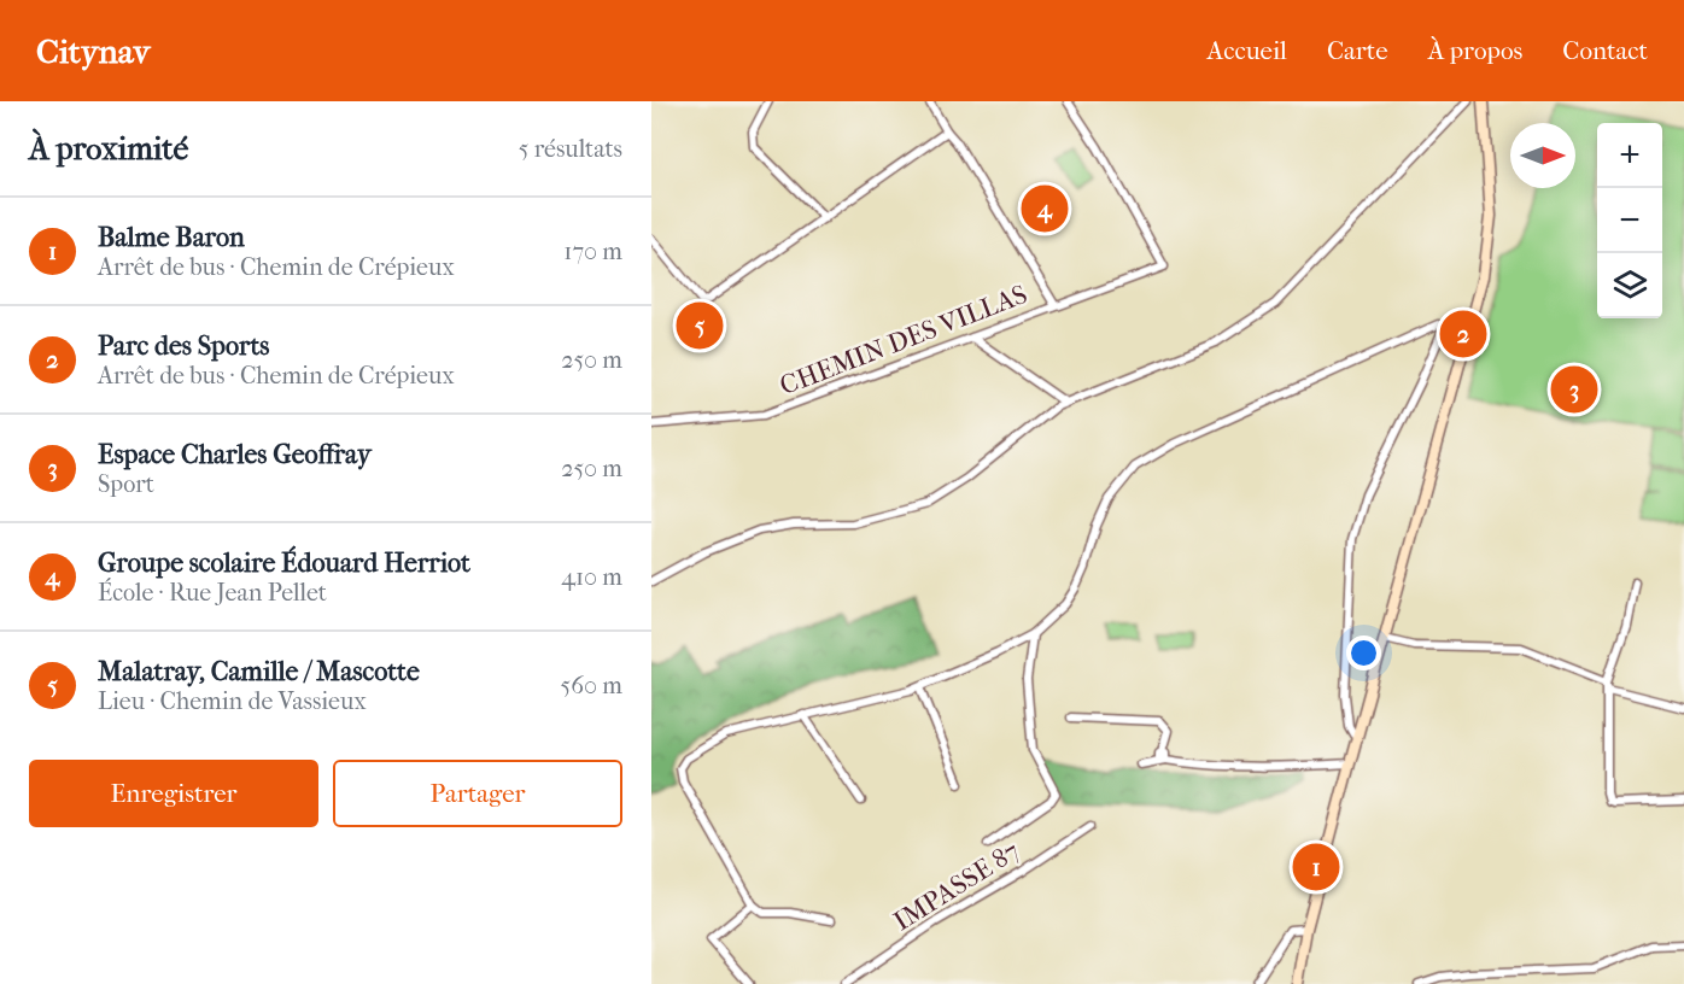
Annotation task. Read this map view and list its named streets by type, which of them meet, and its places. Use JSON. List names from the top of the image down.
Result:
{
  "streets": {
    "street": ["CHEMIN DES VILLAS", "IMPASSE 87"]
  },
  "north": "right",
  "page": {
    "header": "Citynav",
    "nav": [
      "Accueil",
      "Carte",
      "À propos",
      "Contact"
    ],
    "heading": ["À proximité", "5 résultats"],
    "map_buttons": ["+", "−"],
    "pins": [
      "4",
      "5",
      "2",
      "3",
      "1"
    ],
    "list": [
      {
        "mark": "1",
        "name": "Balme Baron",
        "note": "Arrêt de bus · Chemin de Crépieux",
        "value": "170 m"
      },
      {
        "mark": "2",
        "name": "Parc des Sports",
        "note": "Arrêt de bus · Chemin de Crépieux",
        "value": "250 m"
      },
      {
        "mark": "3",
        "name": "Espace Charles Geoffray",
        "note": "Sport",
        "value": "250 m"
      },
      {
        "mark": "4",
        "name": "Groupe scolaire Édouard Herriot",
        "note": "École · Rue Jean Pellet",
        "value": "410 m"
      },
      {
        "mark": "5",
        "name": "Malatray, Camille / Mascotte",
        "note": "Lieu · Chemin de Vassieux",
        "value": "560 m"
      }
    ],
    "buttons": ["Enregistrer", "Partager"]
  }
}
